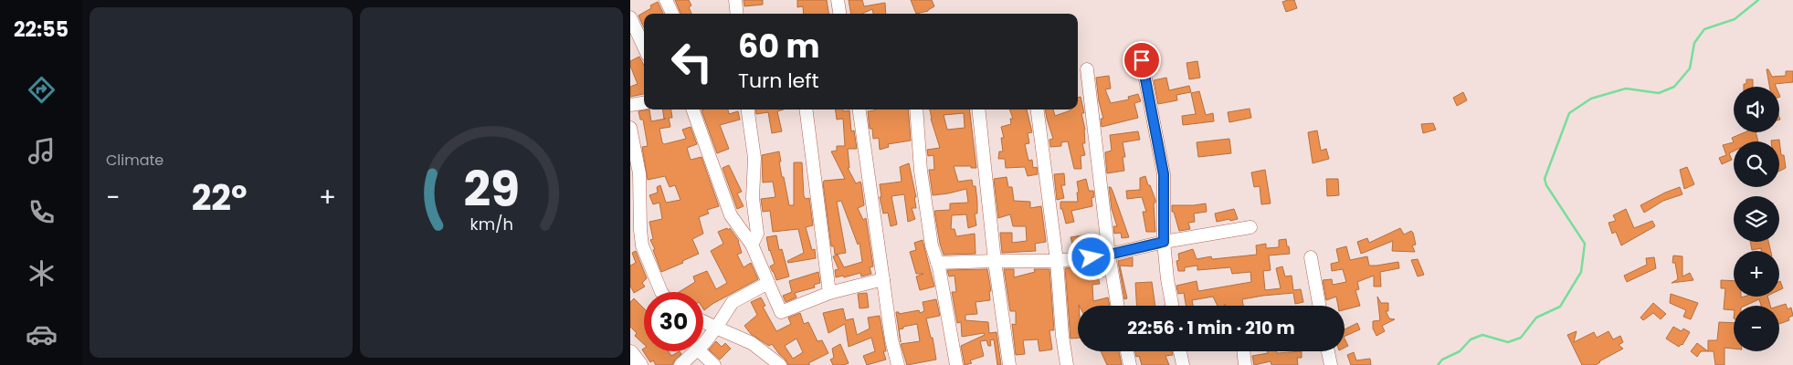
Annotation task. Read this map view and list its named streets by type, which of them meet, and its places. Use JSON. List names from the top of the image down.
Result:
{
  "page": {
    "tabs": "22:55",
    "tile": "Climate",
    "turn": ["60 m", "Turn left"],
    "map_buttons": ["+", "−"],
    "heat": ["−", "22°", "+"],
    "limit": "30",
    "trip": "22:56 · 1 min · 210 m",
    "gauge": ["29", "km/h"]
  }
}
